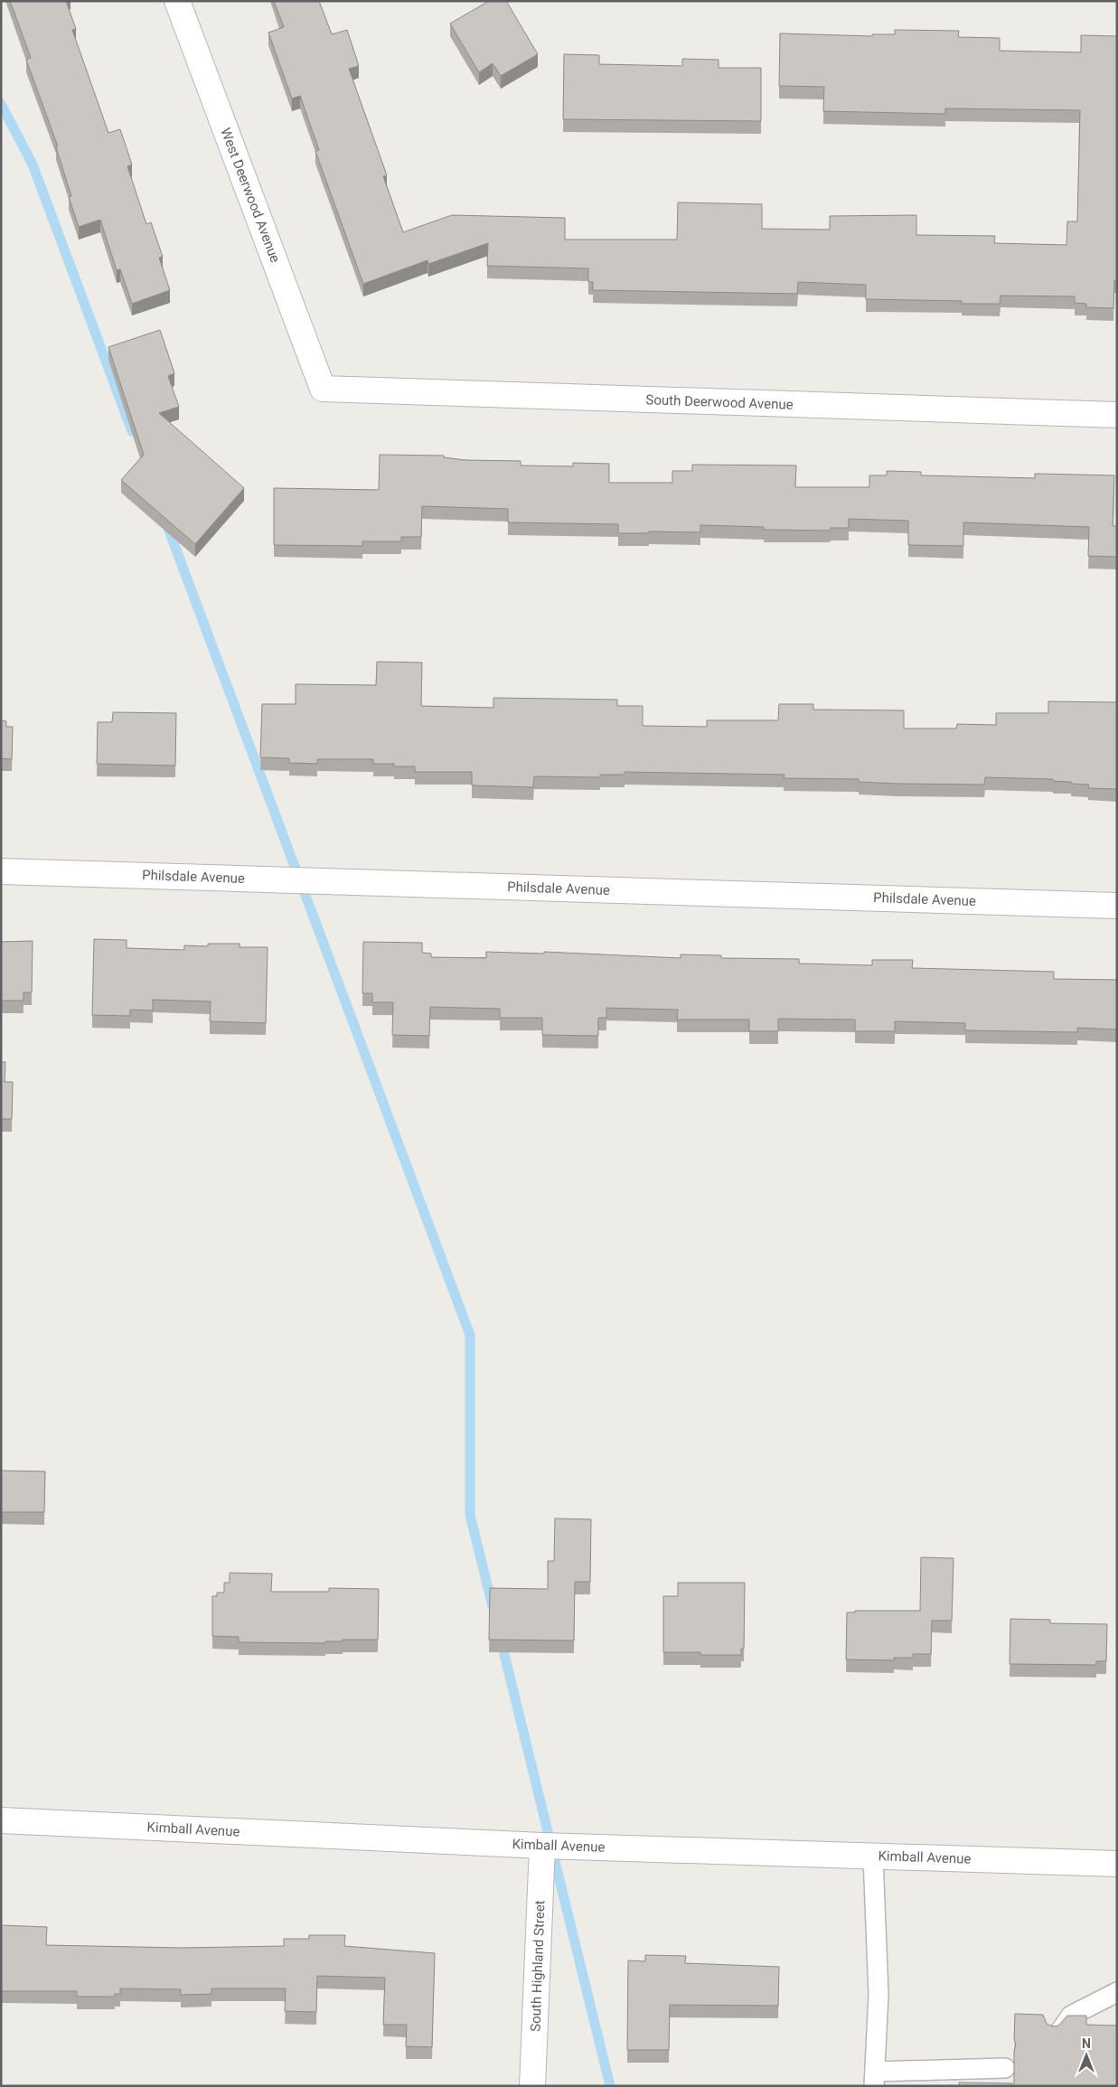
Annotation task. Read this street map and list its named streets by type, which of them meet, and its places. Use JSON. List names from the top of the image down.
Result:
{
  "streets": {
    "street": [
      "West Deerwood Avenue",
      "South Deerwood Avenue",
      "Philsdale Avenue",
      "Kimball Avenue",
      "South Highland Street"
    ]
  },
  "crossings": [
    ["West Deerwood Avenue", "South Deerwood Avenue"],
    ["Kimball Avenue", "South Highland Street"]
  ],
  "north": "top"
}
